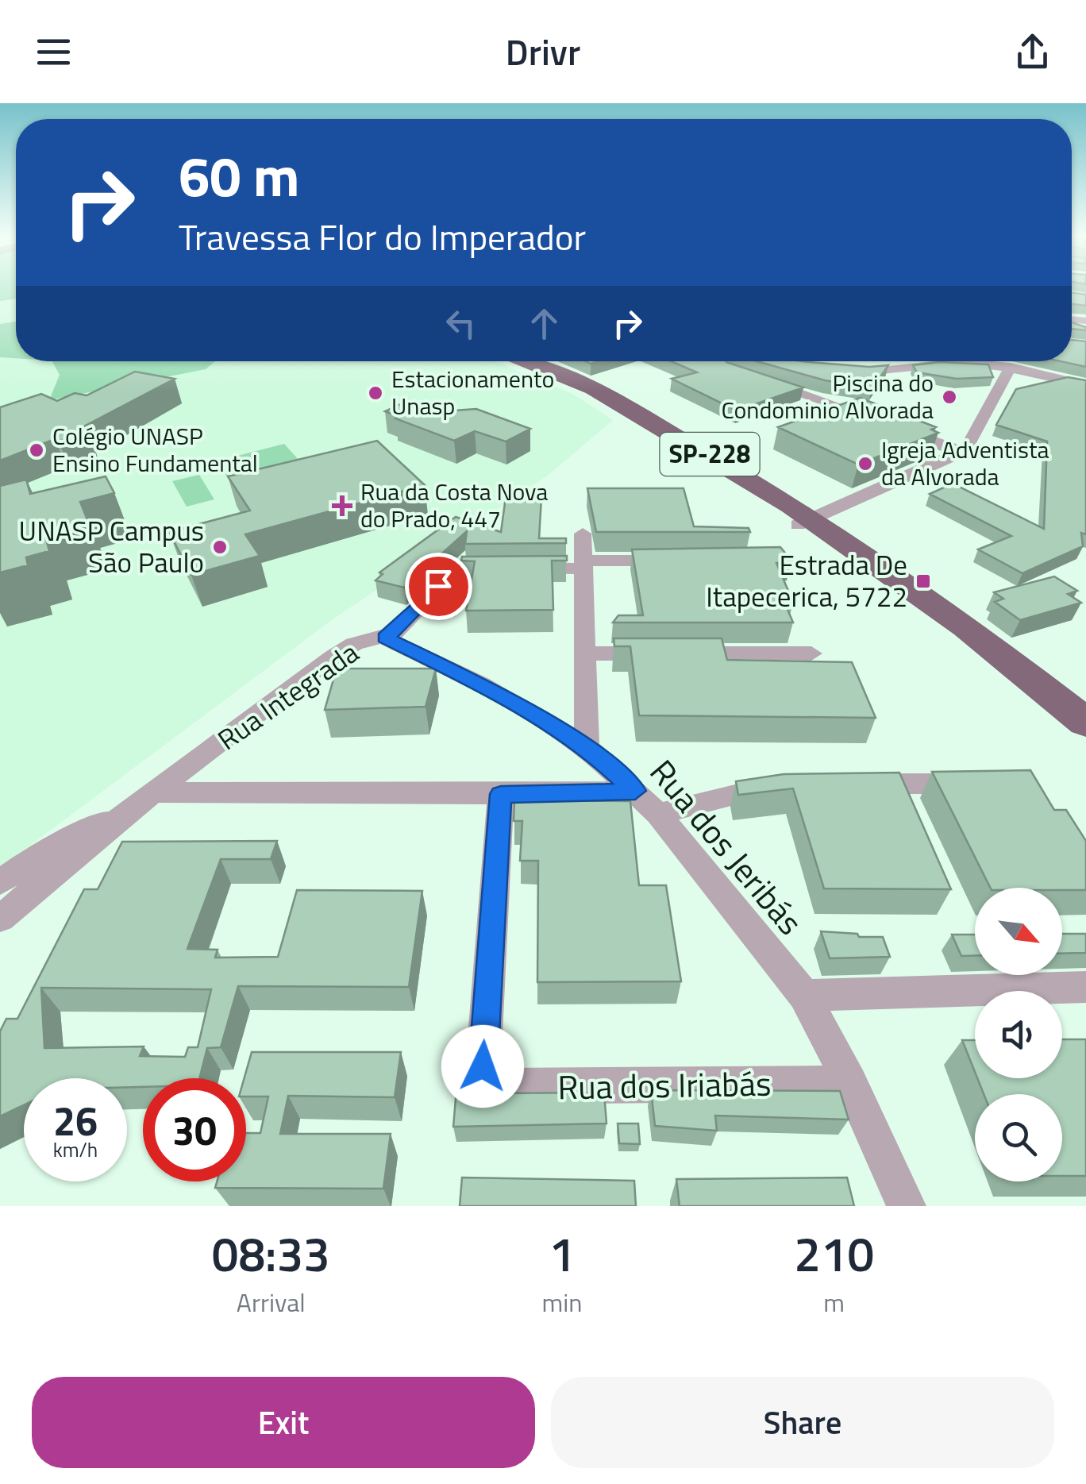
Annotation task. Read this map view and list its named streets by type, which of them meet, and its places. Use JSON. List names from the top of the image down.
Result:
{
  "streets": {
    "main road": ["SP-228"],
    "street": ["Rua Integrada", "Rua dos Jeribás", "Rua dos Iriabás"]
  },
  "crossings": [
    ["Rua Integrada", "Rua dos Jeribás"],
    ["Rua dos Jeribás", "Rua dos Iriabás"]
  ],
  "places": {
    "other": [
      "Estacionamento Unasp",
      "Piscina do Condominio Alvorada",
      "Colégio UNASP Ensino Fundamental",
      "Igreja Adventista da Alvorada",
      "UNASP Campus São Paulo"
    ],
    "health": ["Rua da Costa Nova do Prado, 447"],
    "transit": ["Estrada De Itapecerica, 5722"]
  },
  "north": "bottom right",
  "page": {
    "header": "Drivr",
    "turn": ["60 m", "Travessa Flor do Imperador"],
    "speed": "26 km/h",
    "limit": "30",
    "eta": [
      "08:33",
      "Arrival",
      "1",
      "min",
      "210",
      "m"
    ],
    "buttons": ["Exit", "Share"]
  }
}
